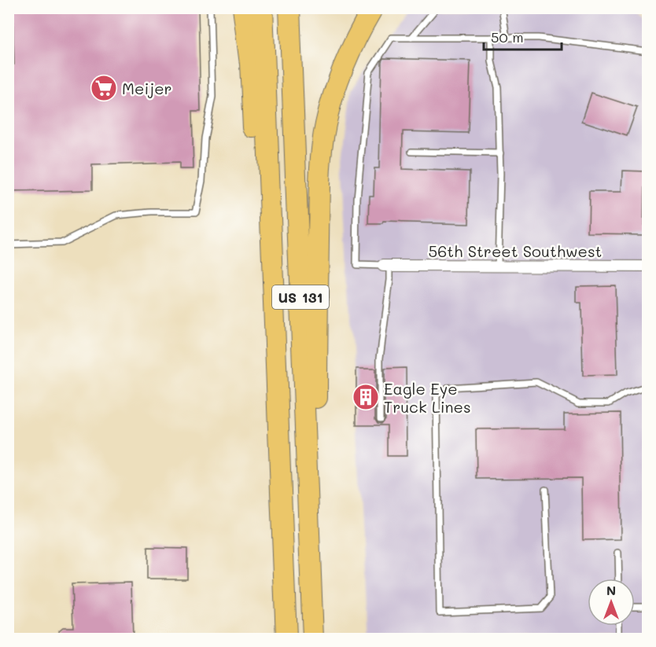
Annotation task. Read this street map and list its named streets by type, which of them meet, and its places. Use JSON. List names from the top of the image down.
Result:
{
  "streets": {
    "highway": ["US 131"],
    "street": ["56th Street Southwest"]
  },
  "places": {
    "supermarket": ["Meijer"],
    "building": ["Eagle Eye Truck Lines"]
  },
  "scale_bar": "50 m",
  "north": "top"
}
